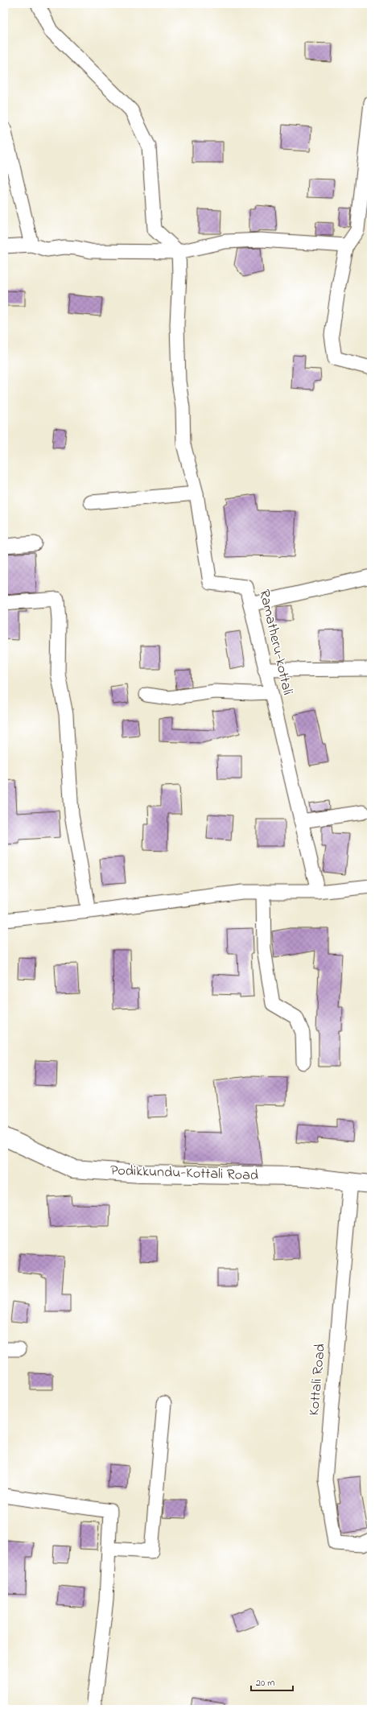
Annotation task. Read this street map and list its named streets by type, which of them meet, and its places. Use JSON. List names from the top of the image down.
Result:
{
  "streets": {
    "main road": ["Podikkundu-Kottali Road"],
    "street": ["Ramatheru-kottali", "Kottali Road"]
  },
  "crossings": [
    ["Podikkundu-Kottali Road", "Kottali Road"]
  ],
  "scale_bar": "20 m"
}
